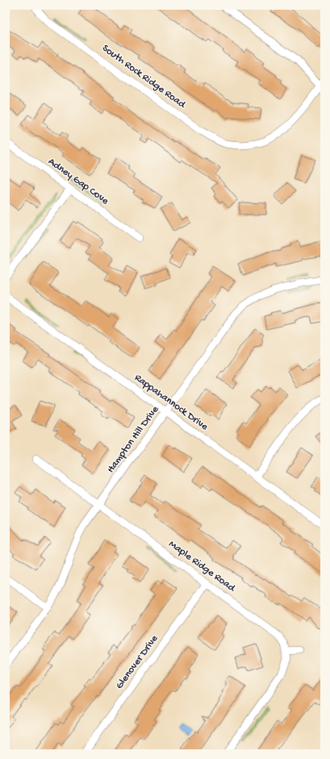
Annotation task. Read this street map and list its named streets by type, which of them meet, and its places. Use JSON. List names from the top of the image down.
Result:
{
  "streets": {
    "street": [
      "South Rock Ridge Road",
      "Adney Gap Cove",
      "Rappahannock Drive",
      "Hampton Hill Drive",
      "Maple Ridge Road",
      "Glenover Drive"
    ]
  },
  "crossings": [
    ["Rappahannock Drive", "Hampton Hill Drive"],
    ["Hampton Hill Drive", "Maple Ridge Road"],
    ["Maple Ridge Road", "Glenover Drive"]
  ]
}
